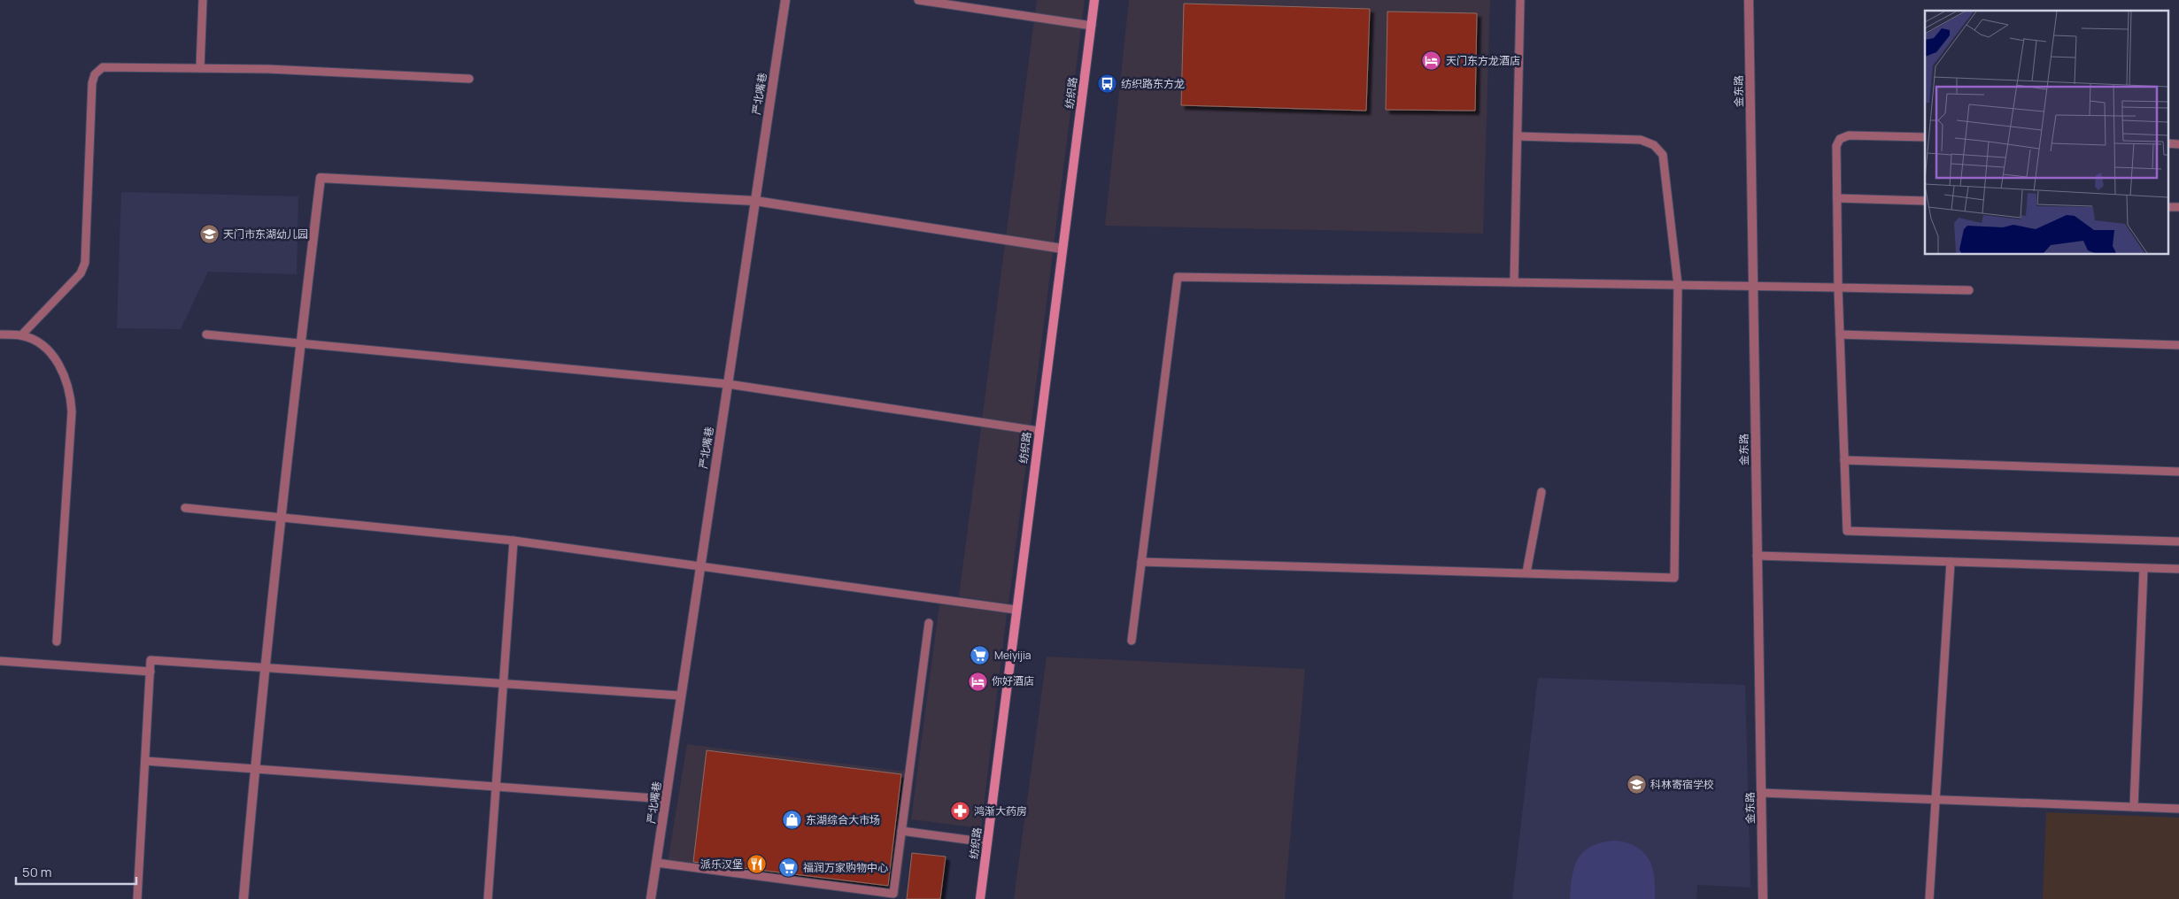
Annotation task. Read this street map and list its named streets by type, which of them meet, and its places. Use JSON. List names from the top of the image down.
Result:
{
  "streets": {
    "street": ["金东路", "纺织路", "严北嘴巷"]
  },
  "places": {
    "hotel": ["天门东方龙酒店", "你好酒店"],
    "bus stop": ["纺织路东方龙"],
    "school or university": ["天门市东湖幼儿园", "科林寄宿学校"],
    "supermarket": ["Meiyijia", "福润万家购物中心"],
    "pharmacy": ["鸿渐大药房"],
    "shop": ["东湖综合大市场"],
    "restaurant": ["派乐汉堡"]
  },
  "scale_bar": "50 m"
}
